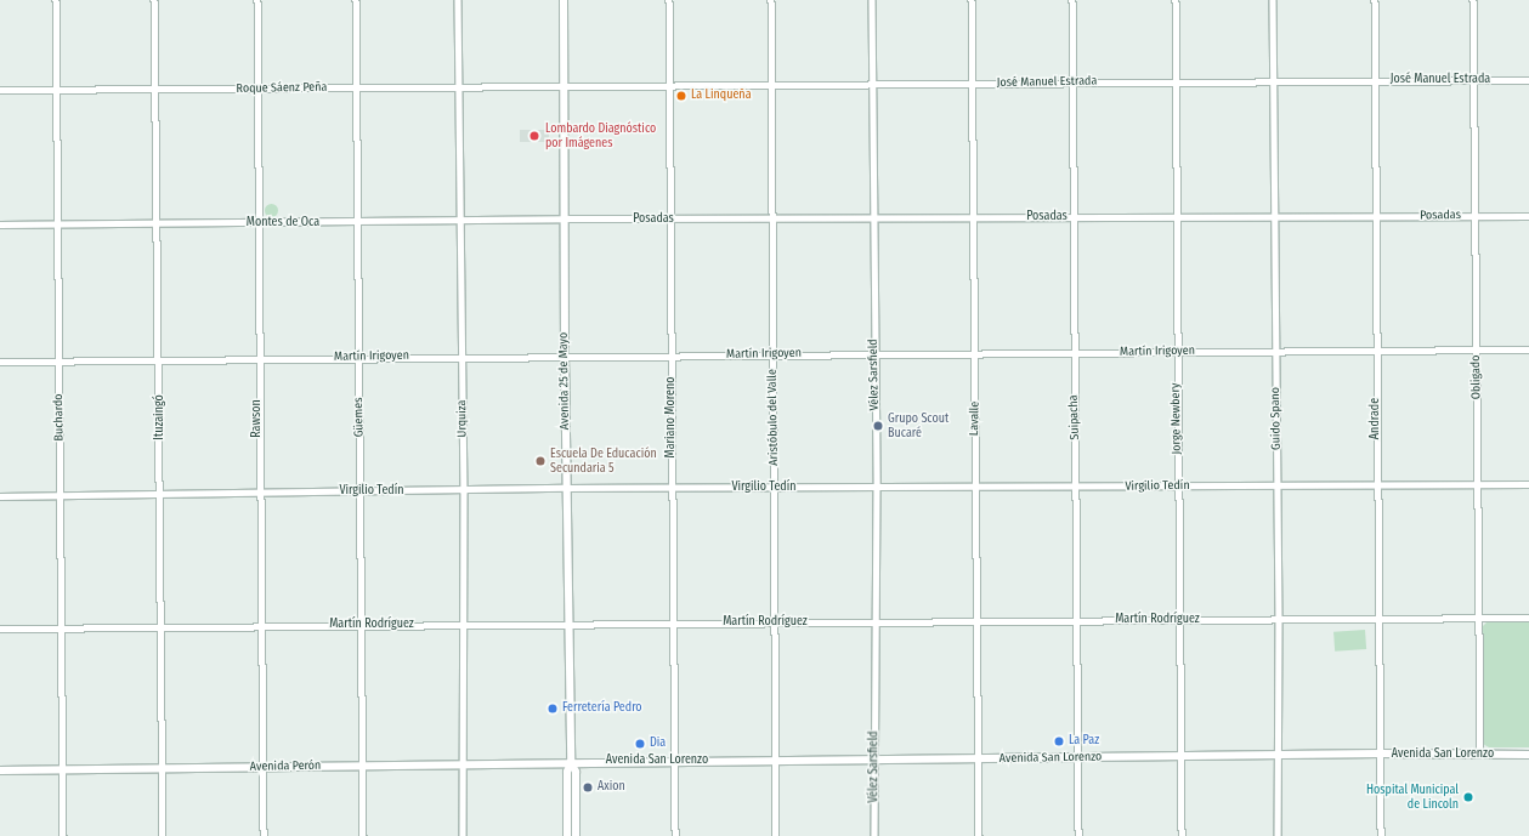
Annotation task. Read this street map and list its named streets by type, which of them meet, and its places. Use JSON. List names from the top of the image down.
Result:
{
  "streets": {
    "main road": ["Avenida 25 de Mayo", "Avenida San Lorenzo", "Avenida Perón"],
    "street": [
      "José Manuel Estrada",
      "Roque Sáenz Peña",
      "Posadas",
      "Montes de Oca",
      "Martín Irigoyen",
      "Vélez Sarsfield",
      "Obligado",
      "Buchardo",
      "Ituzaingó",
      "Güemes",
      "Mariano Moreno",
      "Aristóbulo del Valle",
      "Suipacha",
      "Rawson",
      "Urquiza",
      "Lavalle",
      "Jorge Newbery",
      "Guido Spano",
      "Andrade",
      "Virgilio Tedín",
      "Martín Rodríguez"
    ]
  },
  "crossings": [
    ["José Manuel Estrada", "Roque Sáenz Peña"],
    ["José Manuel Estrada", "Vélez Sarsfield"],
    ["José Manuel Estrada", "Obligado"],
    ["José Manuel Estrada", "Avenida 25 de Mayo"],
    ["José Manuel Estrada", "Mariano Moreno"],
    ["José Manuel Estrada", "Aristóbulo del Valle"],
    ["José Manuel Estrada", "Suipacha"],
    ["José Manuel Estrada", "Lavalle"],
    ["José Manuel Estrada", "Jorge Newbery"],
    ["José Manuel Estrada", "Guido Spano"],
    ["José Manuel Estrada", "Andrade"],
    ["Roque Sáenz Peña", "Avenida 25 de Mayo"],
    ["Roque Sáenz Peña", "Buchardo"],
    ["Roque Sáenz Peña", "Ituzaingó"],
    ["Roque Sáenz Peña", "Güemes"],
    ["Roque Sáenz Peña", "Rawson"],
    ["Roque Sáenz Peña", "Urquiza"],
    ["Posadas", "Montes de Oca"],
    ["Posadas", "Vélez Sarsfield"],
    ["Posadas", "Obligado"],
    ["Posadas", "Avenida 25 de Mayo"],
    ["Posadas", "Mariano Moreno"],
    ["Posadas", "Aristóbulo del Valle"],
    ["Posadas", "Suipacha"],
    ["Posadas", "Lavalle"],
    ["Posadas", "Jorge Newbery"],
    ["Posadas", "Guido Spano"],
    ["Posadas", "Andrade"],
    ["Montes de Oca", "Avenida 25 de Mayo"],
    ["Montes de Oca", "Buchardo"],
    ["Montes de Oca", "Ituzaingó"],
    ["Montes de Oca", "Güemes"],
    ["Montes de Oca", "Rawson"],
    ["Montes de Oca", "Urquiza"],
    ["Martín Irigoyen", "Vélez Sarsfield"],
    ["Martín Irigoyen", "Obligado"],
    ["Martín Irigoyen", "Avenida 25 de Mayo"],
    ["Martín Irigoyen", "Buchardo"],
    ["Martín Irigoyen", "Ituzaingó"],
    ["Martín Irigoyen", "Güemes"],
    ["Martín Irigoyen", "Mariano Moreno"],
    ["Martín Irigoyen", "Aristóbulo del Valle"],
    ["Martín Irigoyen", "Suipacha"],
    ["Martín Irigoyen", "Rawson"],
    ["Martín Irigoyen", "Urquiza"],
    ["Martín Irigoyen", "Lavalle"],
    ["Martín Irigoyen", "Jorge Newbery"],
    ["Martín Irigoyen", "Guido Spano"],
    ["Martín Irigoyen", "Andrade"],
    ["Vélez Sarsfield", "Virgilio Tedín"],
    ["Vélez Sarsfield", "Martín Rodríguez"],
    ["Vélez Sarsfield", "Avenida San Lorenzo"],
    ["Obligado", "Virgilio Tedín"],
    ["Obligado", "Martín Rodríguez"],
    ["Obligado", "Avenida San Lorenzo"],
    ["Avenida 25 de Mayo", "Virgilio Tedín"],
    ["Avenida 25 de Mayo", "Martín Rodríguez"],
    ["Avenida 25 de Mayo", "Avenida San Lorenzo"],
    ["Avenida 25 de Mayo", "Avenida Perón"],
    ["Buchardo", "Virgilio Tedín"],
    ["Buchardo", "Martín Rodríguez"],
    ["Buchardo", "Avenida Perón"],
    ["Ituzaingó", "Virgilio Tedín"],
    ["Ituzaingó", "Martín Rodríguez"],
    ["Ituzaingó", "Avenida Perón"],
    ["Güemes", "Virgilio Tedín"],
    ["Güemes", "Martín Rodríguez"],
    ["Güemes", "Avenida Perón"],
    ["Mariano Moreno", "Virgilio Tedín"],
    ["Mariano Moreno", "Martín Rodríguez"],
    ["Mariano Moreno", "Avenida San Lorenzo"],
    ["Aristóbulo del Valle", "Virgilio Tedín"],
    ["Aristóbulo del Valle", "Martín Rodríguez"],
    ["Aristóbulo del Valle", "Avenida San Lorenzo"],
    ["Suipacha", "Virgilio Tedín"],
    ["Suipacha", "Martín Rodríguez"],
    ["Suipacha", "Avenida San Lorenzo"],
    ["Rawson", "Virgilio Tedín"],
    ["Rawson", "Martín Rodríguez"],
    ["Rawson", "Avenida Perón"],
    ["Urquiza", "Virgilio Tedín"],
    ["Urquiza", "Martín Rodríguez"],
    ["Urquiza", "Avenida Perón"],
    ["Lavalle", "Virgilio Tedín"],
    ["Lavalle", "Martín Rodríguez"],
    ["Lavalle", "Avenida San Lorenzo"],
    ["Jorge Newbery", "Virgilio Tedín"],
    ["Jorge Newbery", "Martín Rodríguez"],
    ["Jorge Newbery", "Avenida San Lorenzo"],
    ["Guido Spano", "Virgilio Tedín"],
    ["Guido Spano", "Martín Rodríguez"],
    ["Guido Spano", "Avenida San Lorenzo"],
    ["Andrade", "Virgilio Tedín"],
    ["Andrade", "Martín Rodríguez"],
    ["Andrade", "Avenida San Lorenzo"],
    ["Avenida San Lorenzo", "Avenida Perón"]
  ],
  "places": [
    "La Linqueña",
    "Lombardo Diagnóstico por Imágenes",
    "Grupo Scout Bucaré",
    "Escuela De Educación Secundaria 5",
    "Ferretería Pedro",
    "La Paz",
    "Dia",
    "Axion",
    "Hospital Municipal de Lincoln"
  ]
}
